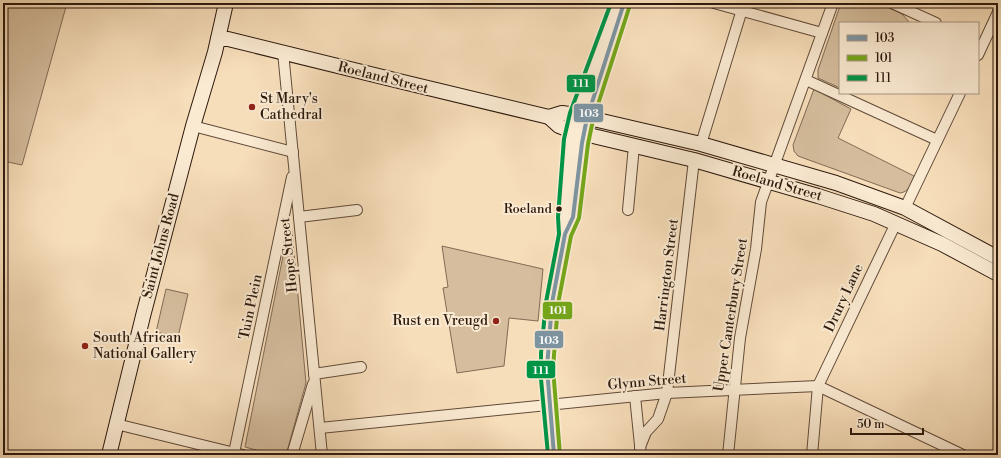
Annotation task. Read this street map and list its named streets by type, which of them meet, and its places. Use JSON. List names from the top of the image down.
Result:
{
  "streets": {
    "street": [
      "Roeland Street",
      "Saint Johns Road",
      "Hope Street",
      "Harrington Street",
      "Drury Lane",
      "Tuin Plein",
      "Upper Canterbury Street",
      "Glynn Street"
    ]
  },
  "crossings": [
    ["Roeland Street", "Saint Johns Road"],
    ["Roeland Street", "Hope Street"],
    ["Roeland Street", "Harrington Street"],
    ["Roeland Street", "Drury Lane"],
    ["Roeland Street", "Upper Canterbury Street"],
    ["Hope Street", "Tuin Plein"],
    ["Hope Street", "Glynn Street"],
    ["Harrington Street", "Glynn Street"],
    ["Drury Lane", "Glynn Street"],
    ["Upper Canterbury Street", "Glynn Street"]
  ],
  "places": [
    "St Mary's Cathedral",
    "Roeland",
    "Rust en Vreugd",
    "South African National Gallery"
  ],
  "lines": ["transit line 103", "transit line 111", "transit line 101"],
  "legend": ["103", "101", "111"],
  "scale_bar": "50 m"
}
